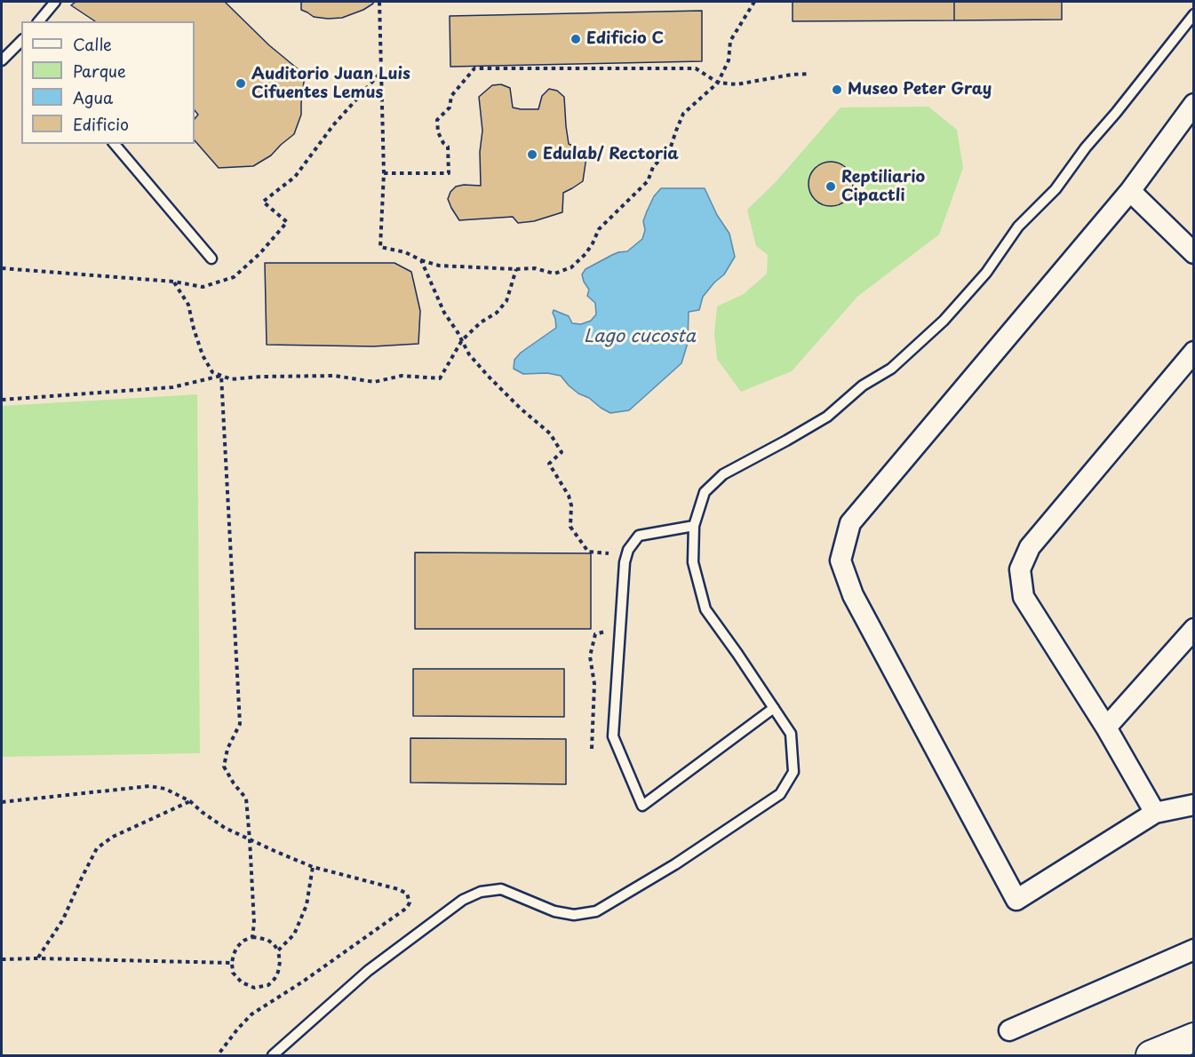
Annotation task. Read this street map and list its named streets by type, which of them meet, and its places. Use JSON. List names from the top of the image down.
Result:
{
  "water": ["Lago cucosta"],
  "places": [
    "Edificio C",
    "Auditorio Juan Luis Cifuentes Lemus",
    "Museo Peter Gray",
    "Edulab/ Rectoria",
    "Reptiliario Cipactli"
  ],
  "legend": [
    "Calle",
    "Parque",
    "Agua",
    "Edificio"
  ]
}
